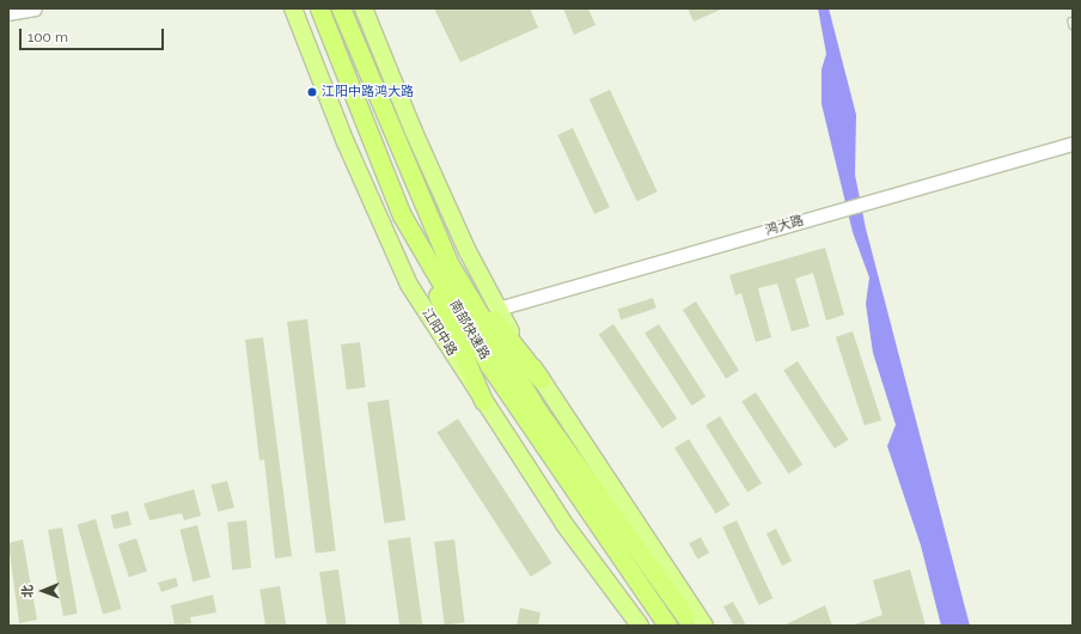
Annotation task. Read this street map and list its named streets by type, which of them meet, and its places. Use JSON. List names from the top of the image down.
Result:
{
  "streets": {
    "highway": ["南部快速路"],
    "main road": ["江阳中路"],
    "street": ["鸿大路"]
  },
  "places": ["江阳中路鸿大路"],
  "scale_bar": "100 m",
  "north": "left"
}
